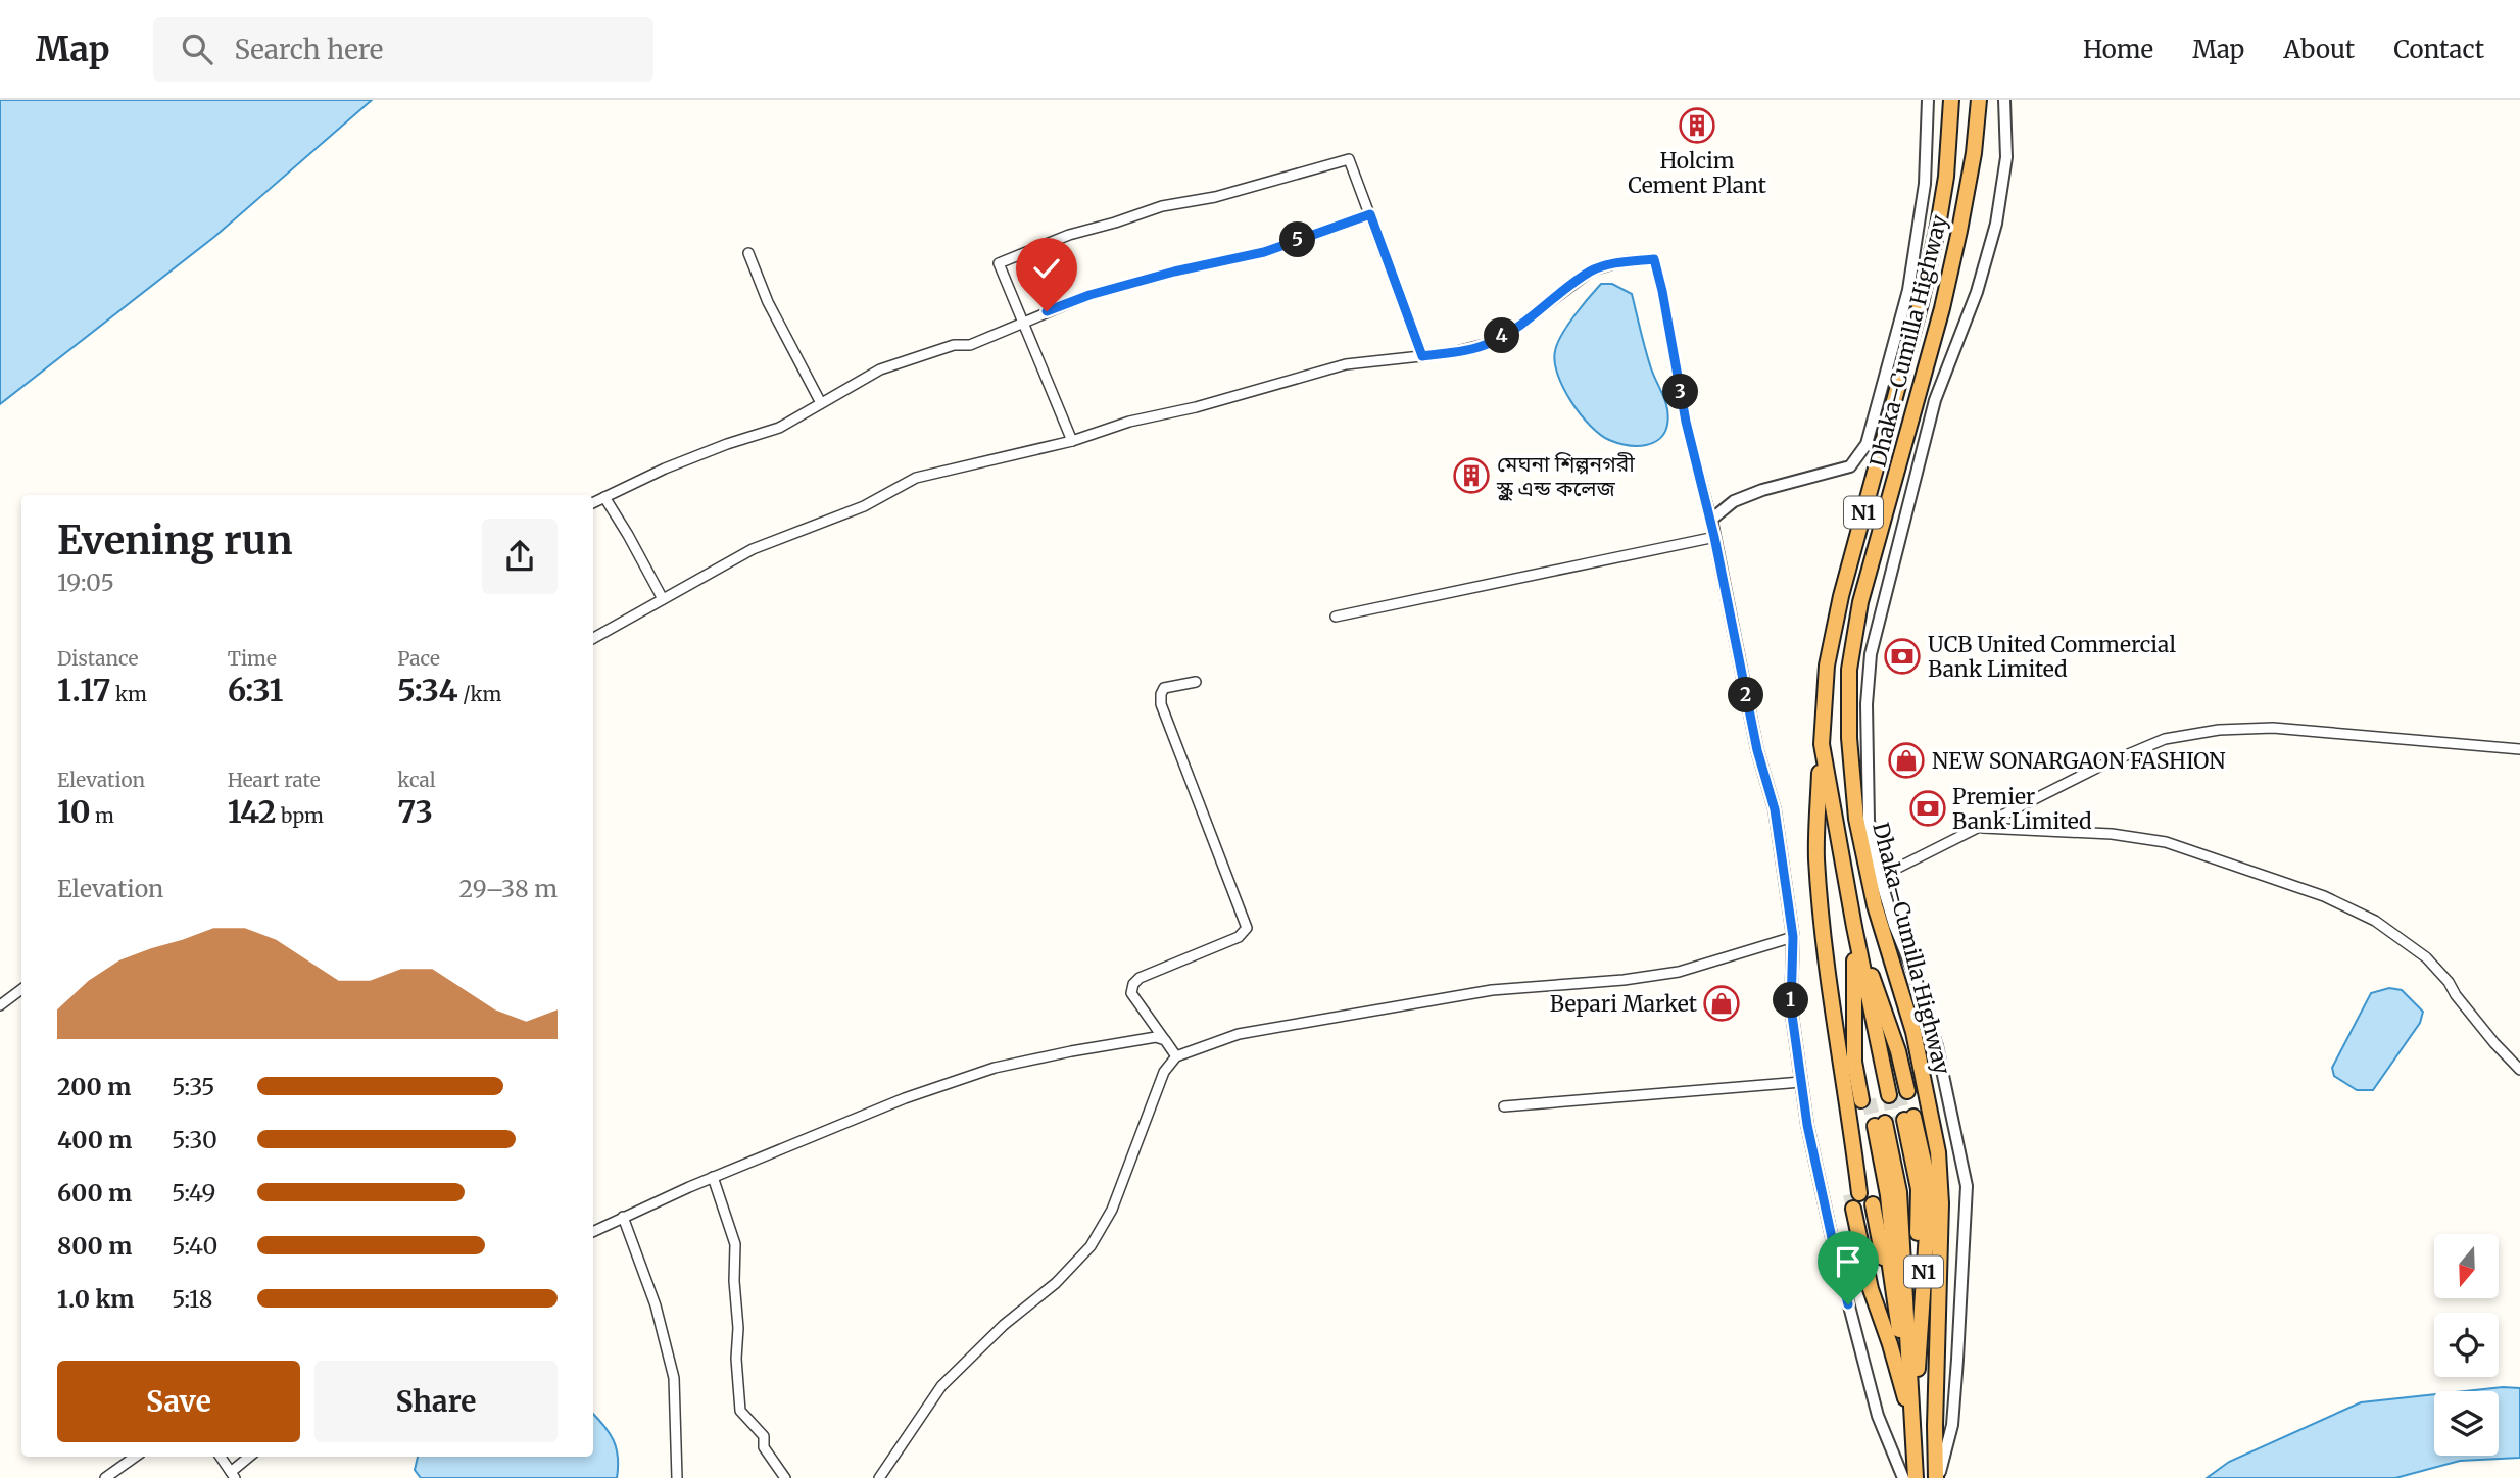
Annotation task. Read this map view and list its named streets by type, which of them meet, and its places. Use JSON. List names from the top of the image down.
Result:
{
  "streets": {
    "highway": ["Dhaka–Cumilla Highway", "N1"]
  },
  "places": {
    "building": ["Holcim Cement Plant", "মেঘনা শিল্পনগরী স্কুল এন্ড কলেজ"],
    "bank": ["UCB United Commercial Bank Limited", "Premier Bank Limited"],
    "shop": ["NEW SONARGAON FASHION", "Bepari Market"]
  },
  "north": "bottom",
  "page": {
    "header": "Map",
    "search": "Search here",
    "nav": [
      "Home",
      "Map",
      "About",
      "Contact"
    ],
    "pins": [
      "5",
      "4",
      "3",
      "2",
      "1"
    ],
    "heading": ["Evening run", "19:05"],
    "stats": [
      ["Distance", "1.17 km"],
      ["Time", "6:31"],
      ["Pace", "5:34 /km"],
      ["Elevation", "10 m"],
      ["Heart rate", "142 bpm"],
      ["kcal", "73"]
    ],
    "chart": ["Elevation", "29–38 m"],
    "list": [
      {
        "name": "200 m",
        "note": "5:35"
      },
      {
        "name": "400 m",
        "note": "5:30"
      },
      {
        "name": "600 m",
        "note": "5:49"
      },
      {
        "name": "800 m",
        "note": "5:40"
      },
      {
        "name": "1.0 km",
        "note": "5:18"
      }
    ],
    "buttons": ["Save", "Share"]
  }
}
